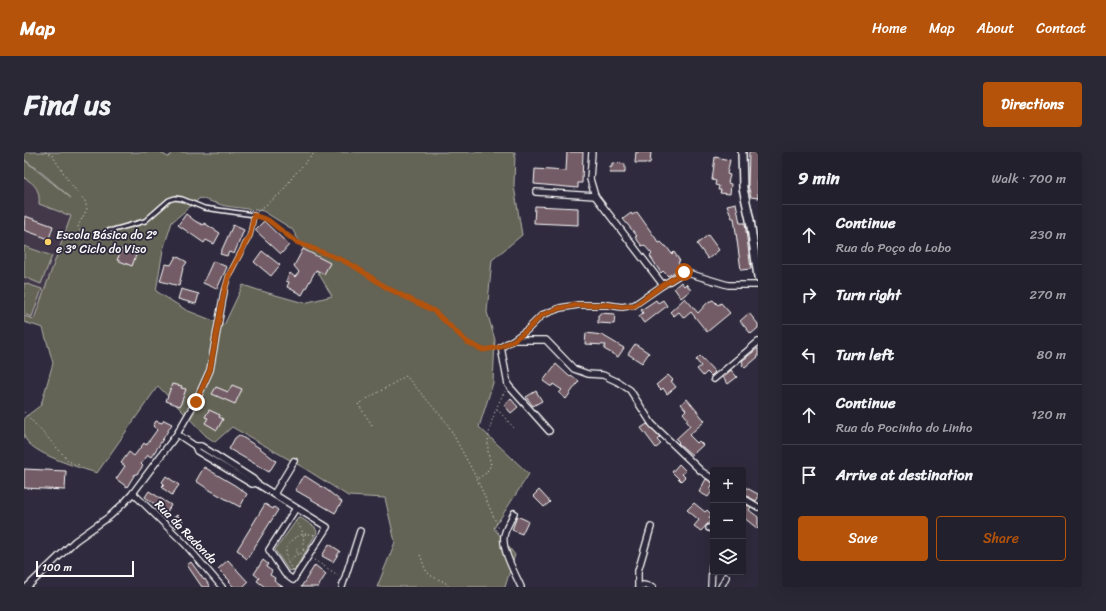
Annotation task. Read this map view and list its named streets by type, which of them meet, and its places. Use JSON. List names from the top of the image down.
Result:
{
  "streets": {
    "street": ["Rua da Redonda"]
  },
  "places": ["Escola Básica do 2º e 3º Ciclo do Viso"],
  "scale_bar": "100 m",
  "page": {
    "header": "Map",
    "nav": [
      "Home",
      "Map",
      "About",
      "Contact"
    ],
    "title": "Find us",
    "buttons": [
      "Directions",
      ["Save", "Share"]
    ],
    "heading": ["9 min", "Walk · 700 m"],
    "list": [
      ["Continue", "Rua do Poço do Lobo", "230 m"],
      ["Turn right", "270 m"],
      ["Turn left", "80 m"],
      ["Continue", "Rua do Pocinho do Linho", "120 m"],
      "Arrive at destination"
    ],
    "map_buttons": ["+", "−"],
    "scale": "100 m"
  }
}
